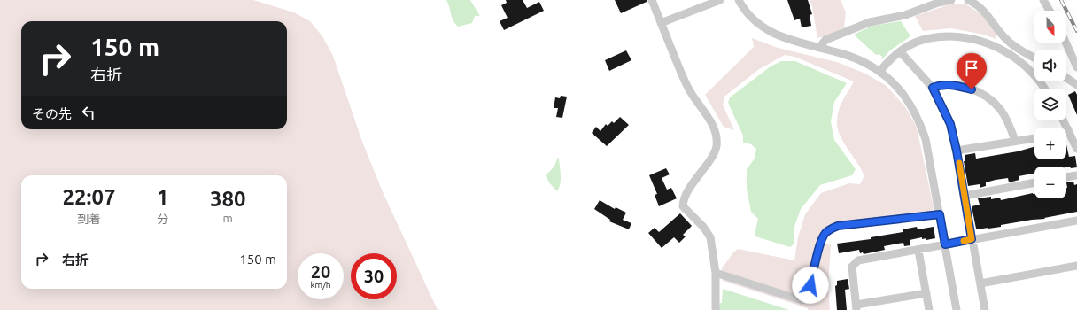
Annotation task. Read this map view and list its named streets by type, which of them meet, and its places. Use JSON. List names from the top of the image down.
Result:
{
  "north": "bottom",
  "page": {
    "map_buttons": ["+", "−"],
    "turn": ["150 m", "右折"],
    "then": "その先",
    "eta": [
      "22:07",
      "到着",
      "1",
      "分",
      "380",
      "m"
    ],
    "list": [
      {
        "name": "右折",
        "value": "150 m"
      }
    ],
    "speed": "20 km/h",
    "limit": "30"
  }
}
